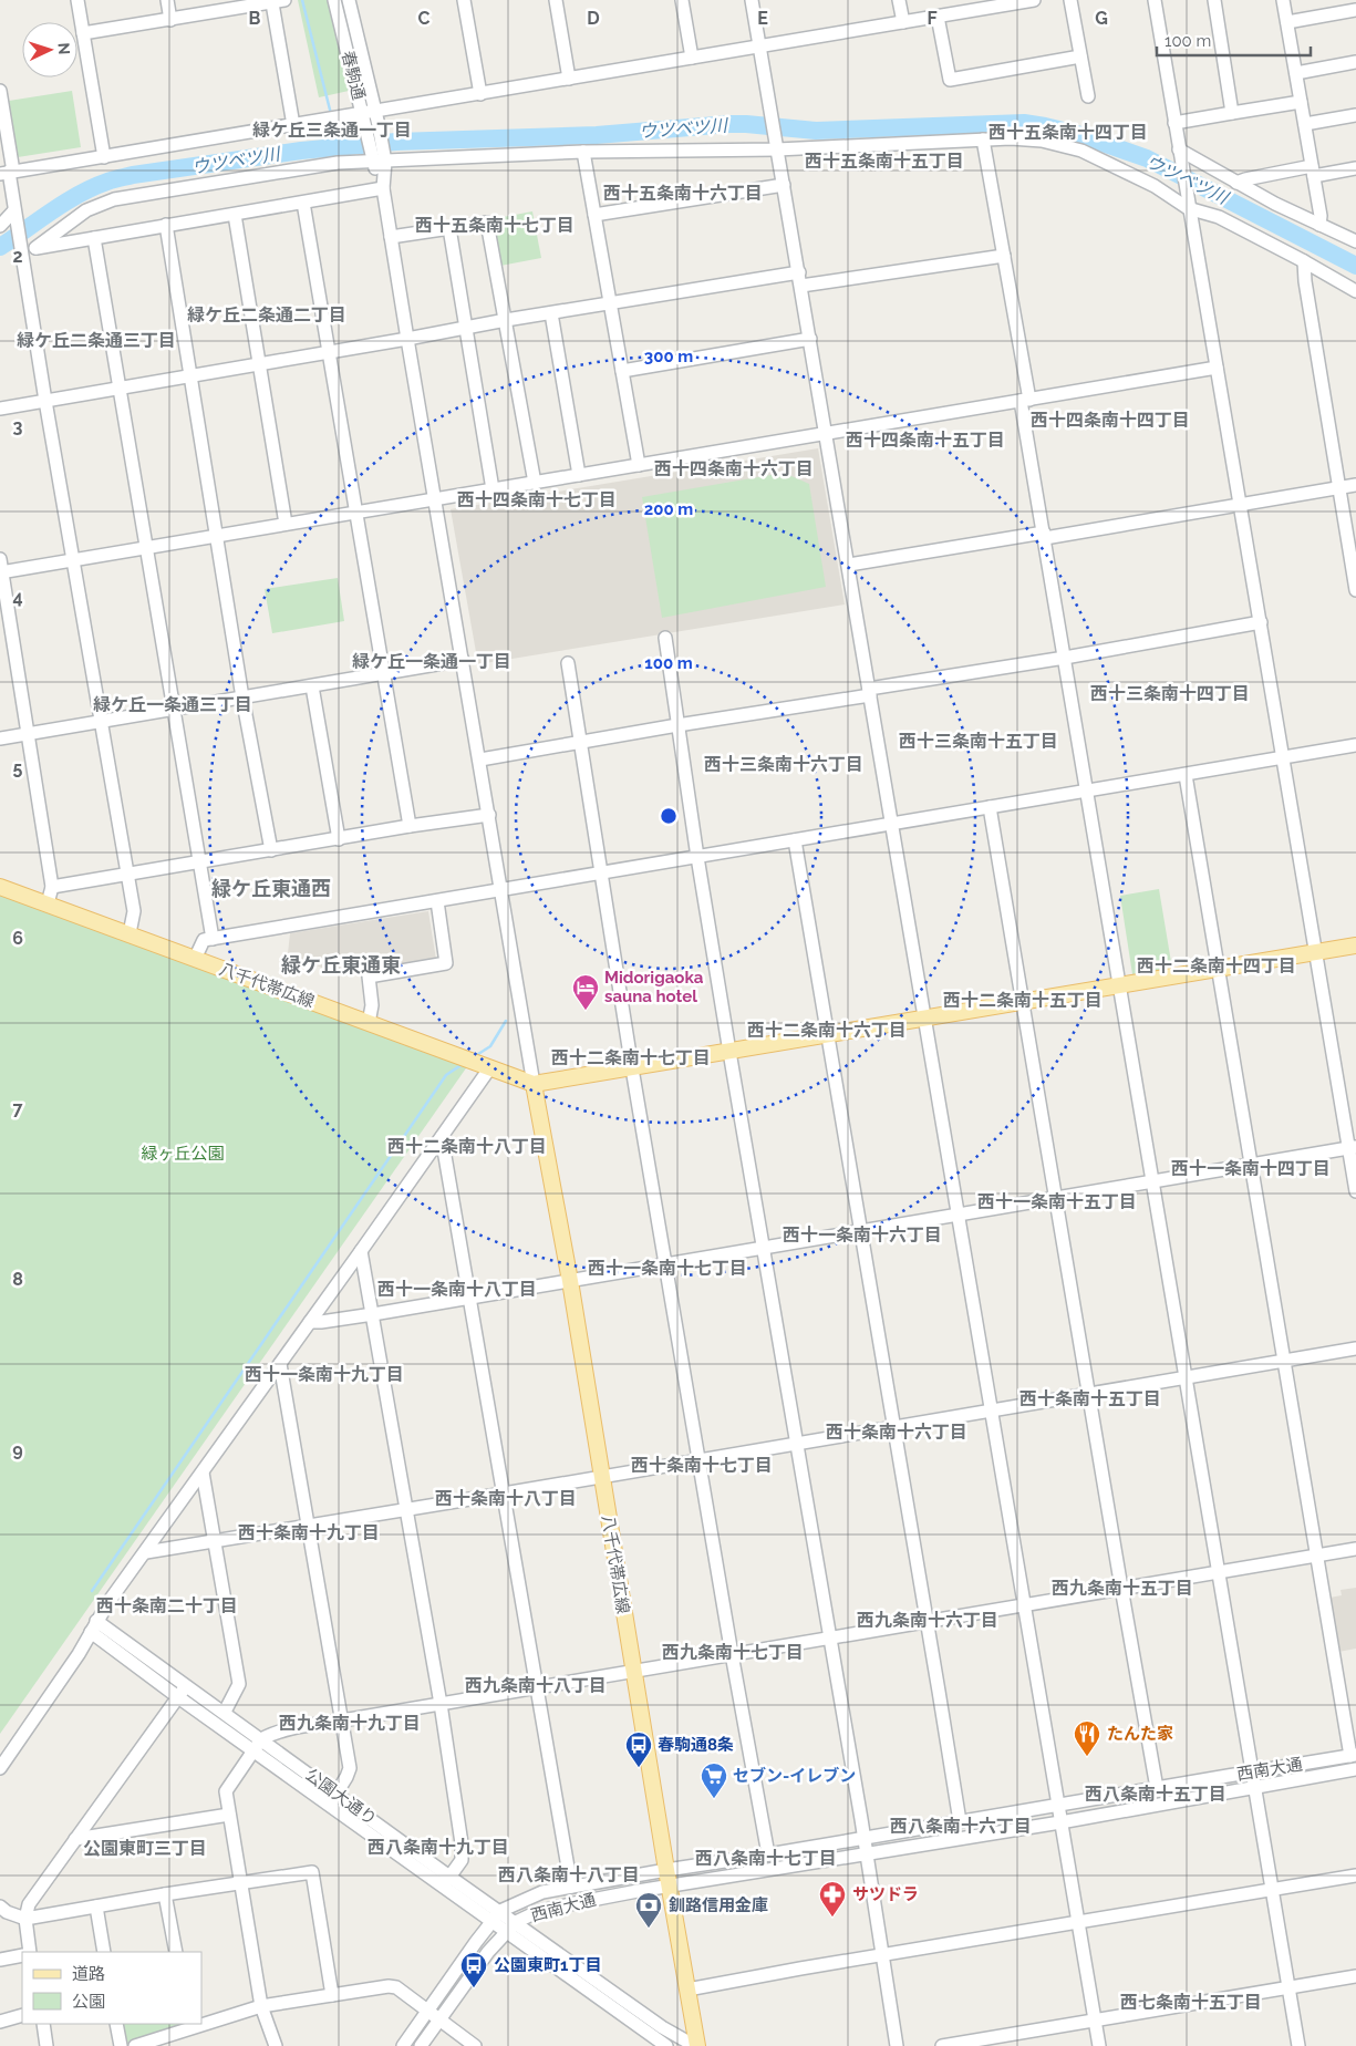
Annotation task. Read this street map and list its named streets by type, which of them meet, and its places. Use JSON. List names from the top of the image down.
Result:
{
  "streets": {
    "main road": ["八千代帯広線"],
    "street": ["春駒通", "西南大通", "公園大通り"]
  },
  "crossings": [
    ["春駒通", "八千代帯広線"],
    ["八千代帯広線", "西南大通"],
    ["八千代帯広線", "公園大通り"],
    ["西南大通", "公園大通り"]
  ],
  "districts": [
    "緑ケ丘三条通一丁目",
    "西十五条南十四丁目",
    "西十五条南十五丁目",
    "西十五条南十六丁目",
    "西十五条南十七丁目",
    "緑ケ丘二条通二丁目",
    "緑ケ丘二条通三丁目",
    "西十四条南十四丁目",
    "西十四条南十五丁目",
    "西十四条南十六丁目",
    "西十四条南十七丁目",
    "緑ケ丘一条通一丁目",
    "西十三条南十四丁目",
    "緑ケ丘一条通三丁目",
    "西十三条南十五丁目",
    "西十三条南十六丁目",
    "緑ケ丘東通西",
    "緑ケ丘東通東",
    "西十二条南十四丁目",
    "西十二条南十五丁目",
    "西十二条南十六丁目",
    "西十二条南十七丁目",
    "西十二条南十八丁目",
    "西十一条南十四丁目",
    "西十一条南十五丁目",
    "西十一条南十六丁目",
    "西十一条南十七丁目",
    "西十一条南十八丁目",
    "西十一条南十九丁目",
    "西十条南十五丁目",
    "西十条南十六丁目",
    "西十条南十七丁目",
    "西十条南十八丁目",
    "西十条南十九丁目",
    "西九条南十五丁目",
    "西十条南二十丁目",
    "西九条南十六丁目",
    "西九条南十七丁目",
    "西九条南十八丁目",
    "西九条南十九丁目",
    "西八条南十五丁目",
    "西八条南十六丁目",
    "西八条南十九丁目",
    "公園東町三丁目",
    "西八条南十七丁目",
    "西八条南十八丁目",
    "西七条南十五丁目"
  ],
  "water": ["ウツベツ川"],
  "parks": ["緑ヶ丘公園"],
  "places": {
    "hotel": ["Midorigaoka sauna hotel"],
    "restaurant": ["たんた家"],
    "bus stop": ["春駒通8条", "公園東町1丁目"],
    "supermarket": ["セブン-イレブン"],
    "pharmacy": ["サツドラ"],
    "bank": ["釧路信用金庫"]
  },
  "legend": ["道路", "公園"],
  "scale_bar": "100 m",
  "north": "right",
  "grid": {
    "columns": [
      "B",
      "C",
      "D",
      "E",
      "F",
      "G"
    ],
    "rows": [
      "2",
      "3",
      "4",
      "5",
      "6",
      "7",
      "8",
      "9"
    ]
  },
  "rings": ["300 m", "200 m", "100 m"]
}
